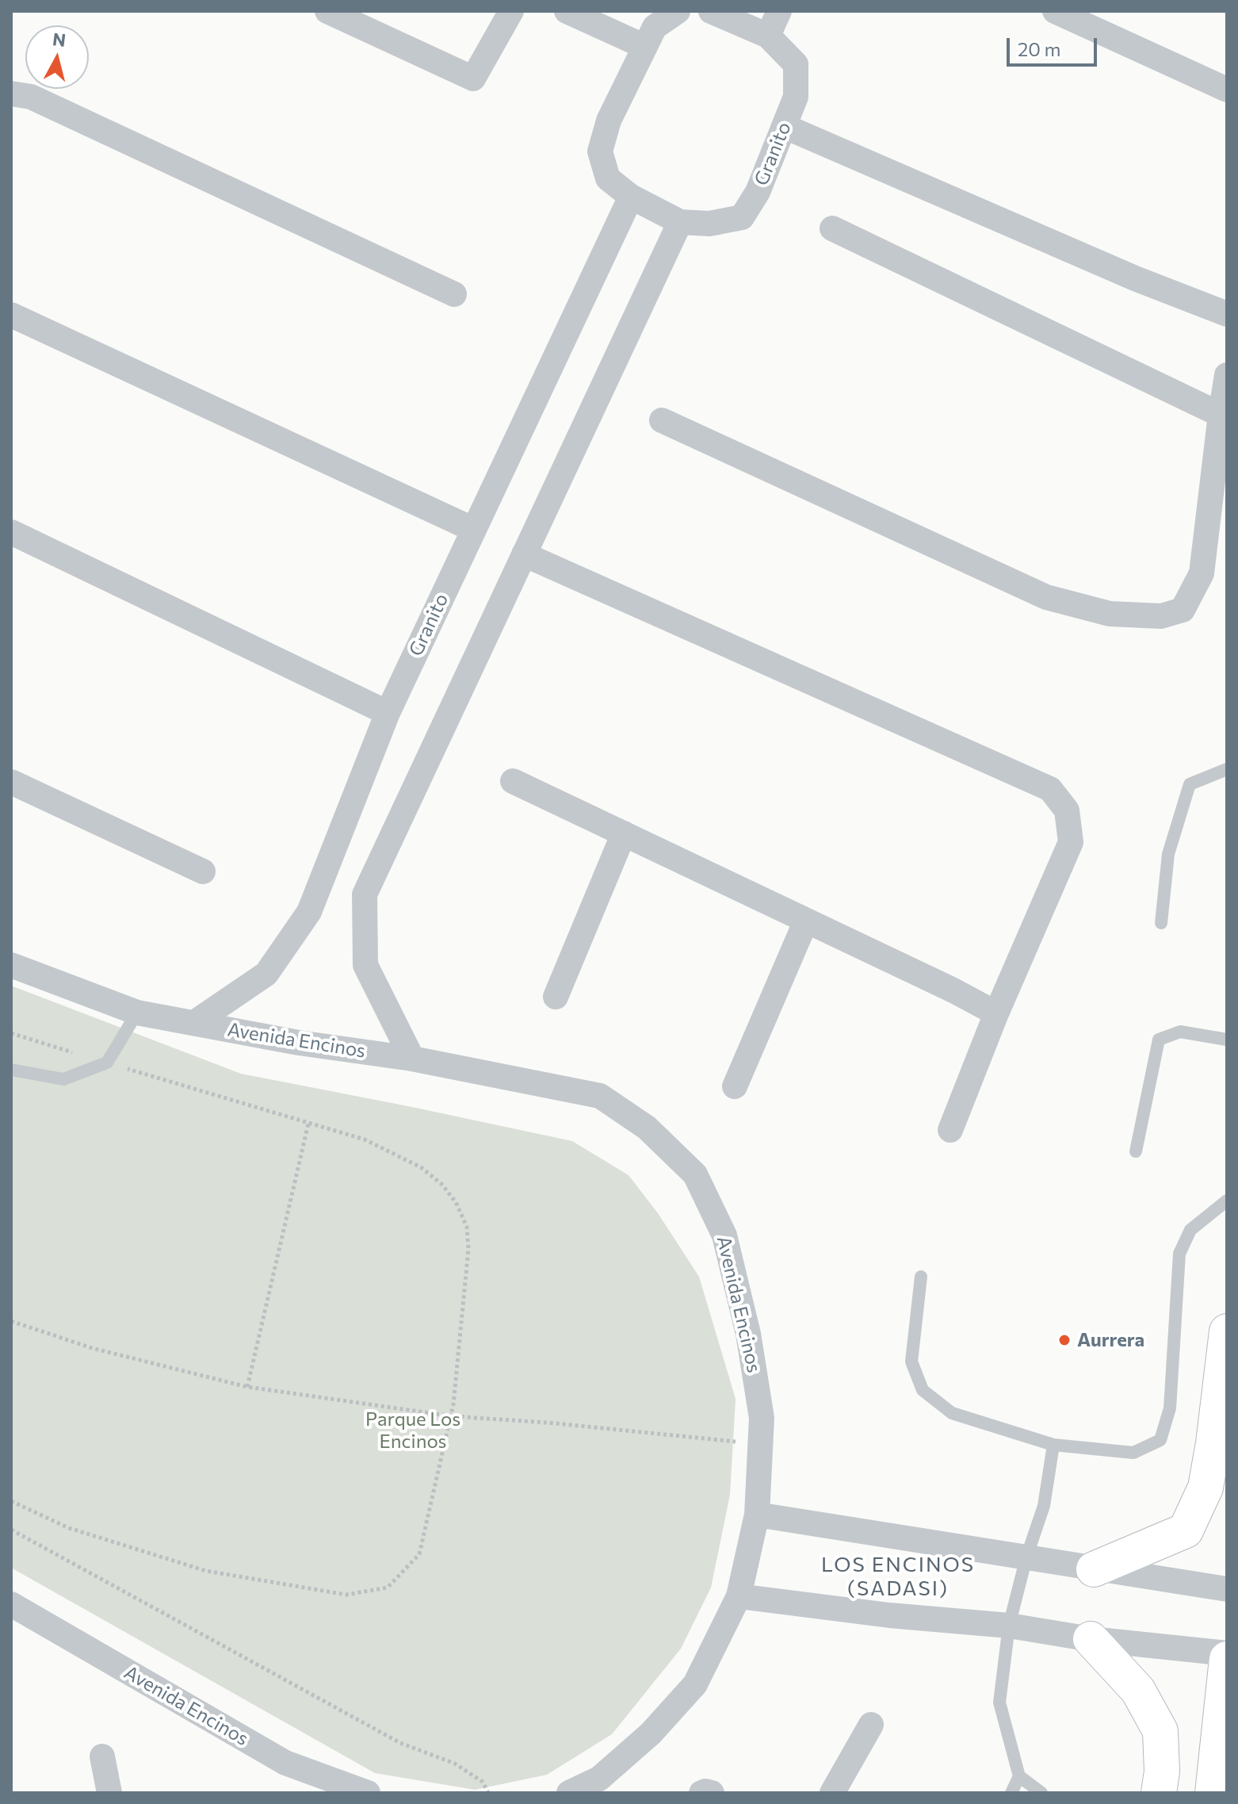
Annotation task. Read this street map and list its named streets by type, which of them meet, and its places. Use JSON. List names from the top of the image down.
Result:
{
  "streets": {
    "street": ["Granito", "Avenida Encinos"]
  },
  "crossings": [
    ["Granito", "Avenida Encinos"]
  ],
  "districts": ["LOS ENCINOS (SADASI)"],
  "parks": ["Parque Los Encinos"],
  "places": ["Aurrera"],
  "scale_bar": "20 m",
  "north": "top"
}
